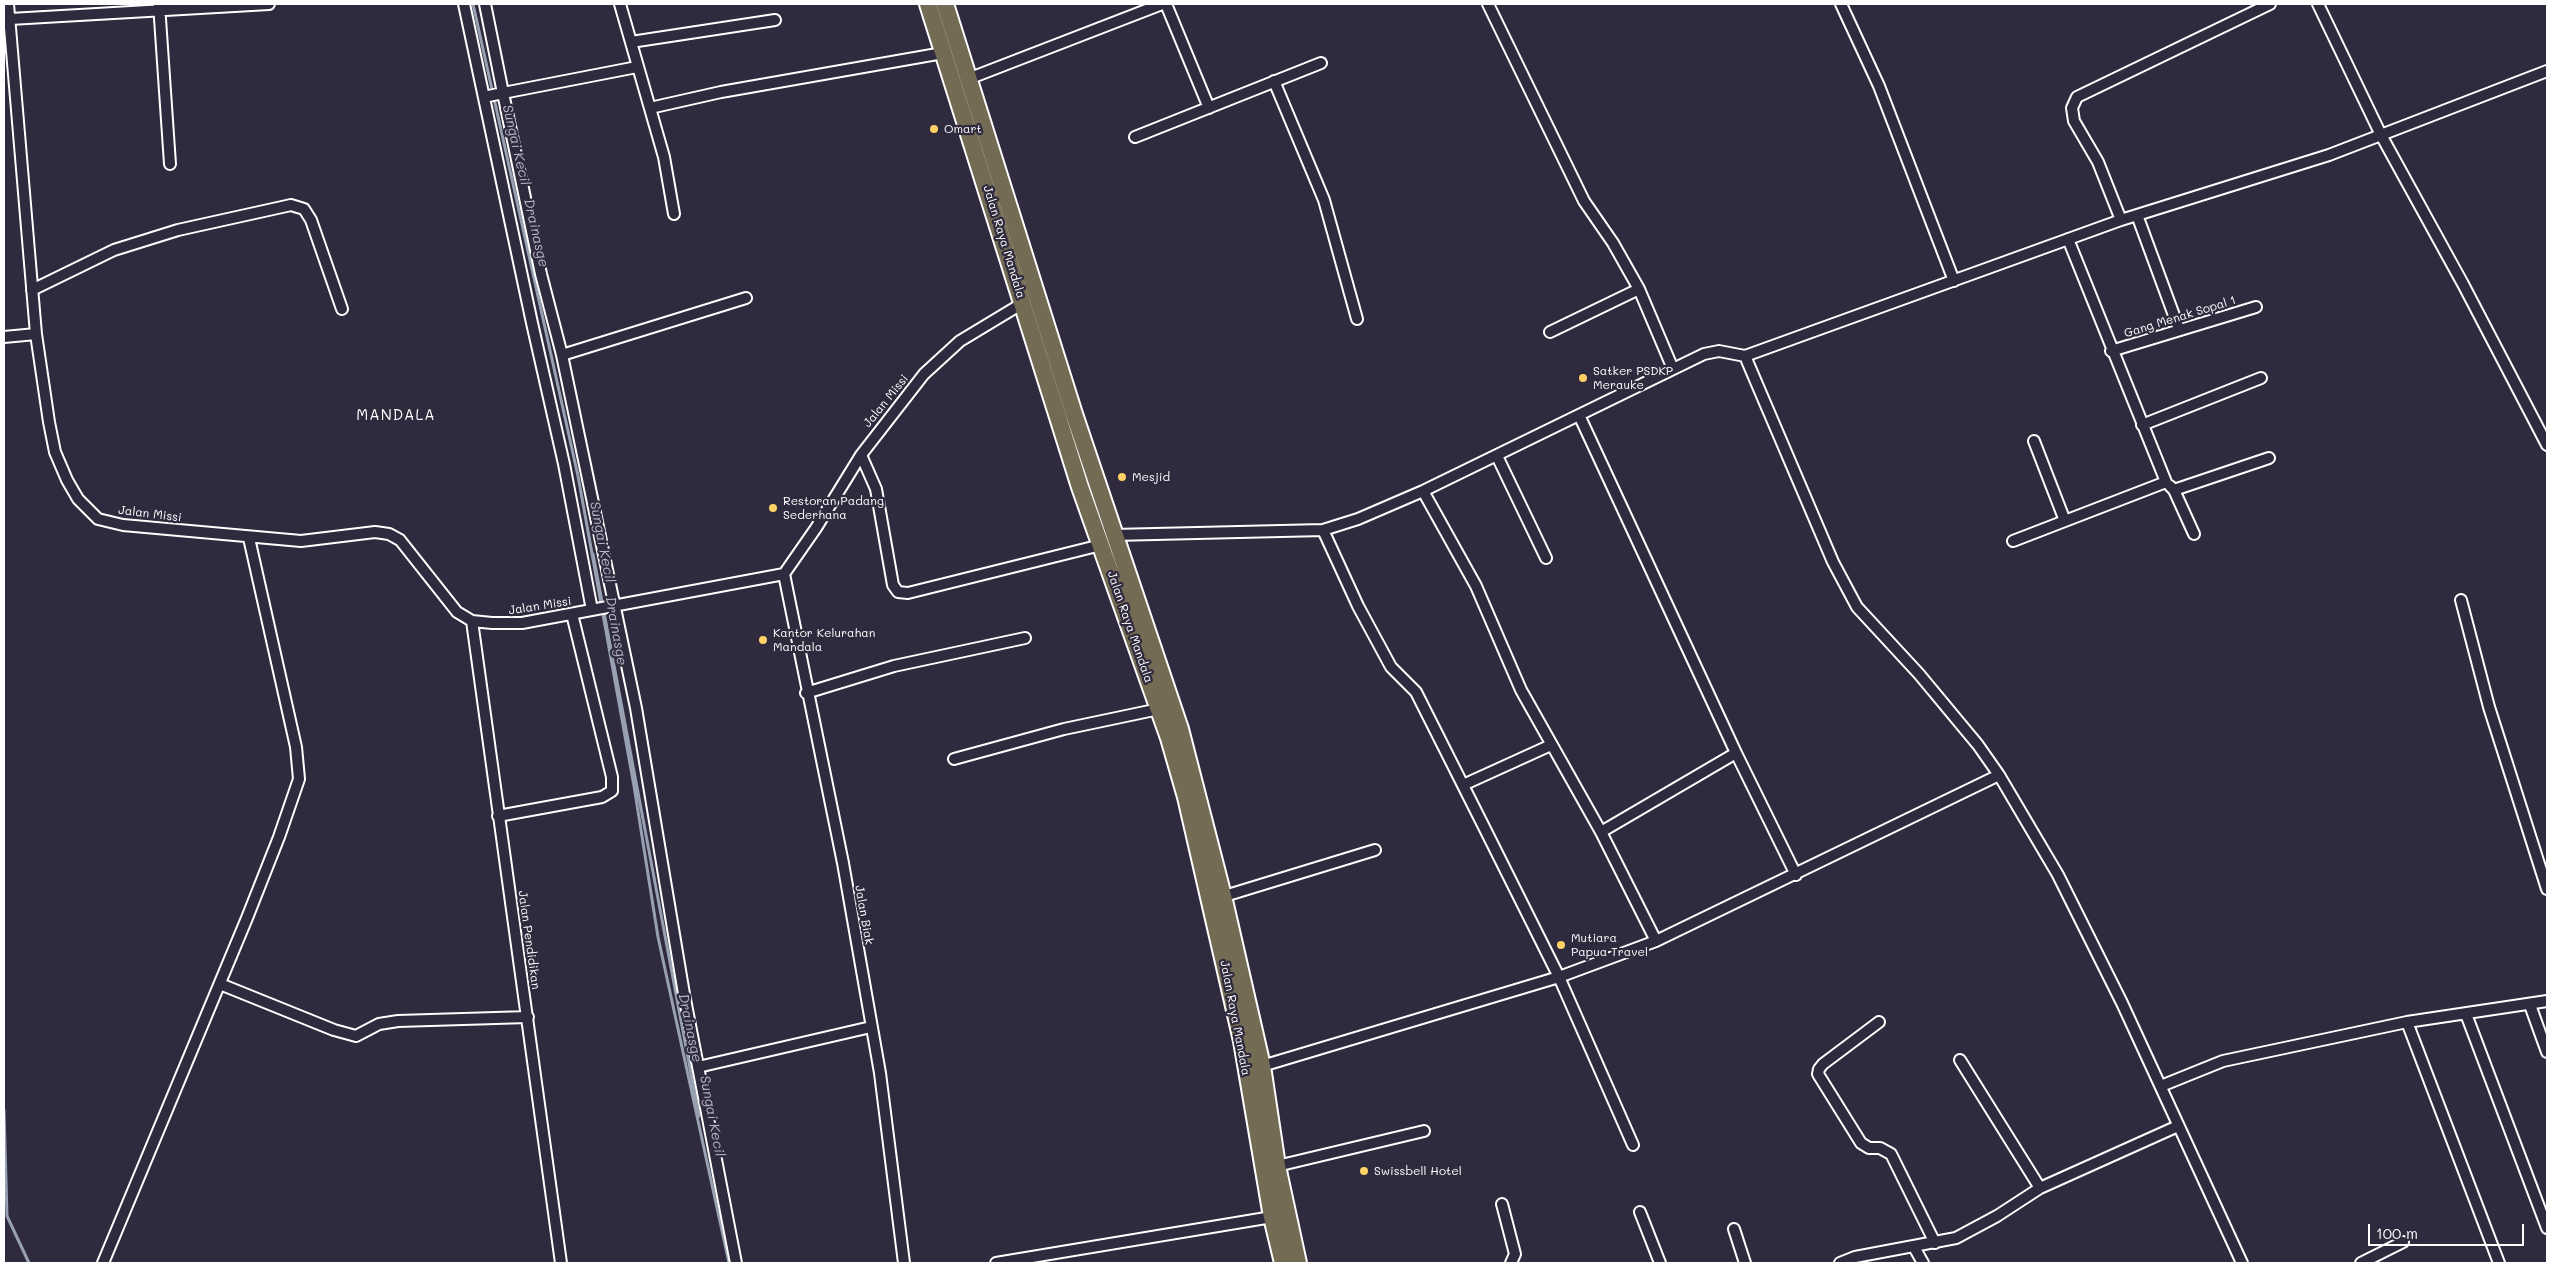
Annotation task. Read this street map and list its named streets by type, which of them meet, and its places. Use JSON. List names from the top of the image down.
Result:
{
  "streets": {
    "highway": ["Jalan Raya Mandala"],
    "street": [
      "Gang Menak Sopal 1",
      "Jalan Missi",
      "Jalan Biak",
      "Jalan Pendidikan"
    ]
  },
  "crossings": [
    ["Jalan Raya Mandala", "Jalan Missi"],
    ["Jalan Missi", "Jalan Biak"],
    ["Jalan Missi", "Jalan Pendidikan"]
  ],
  "districts": ["MANDALA"],
  "water": ["Sungai Kecil", "Drainasge"],
  "places": [
    "Omart",
    "Satker PSDKP Merauke",
    "Mesjid",
    "Restoran Padang Sederhana",
    "Kantor Kelurahan Mandala",
    "Mutiara Papua Travel",
    "Swissbell Hotel"
  ],
  "scale_bar": "100 m"
}
